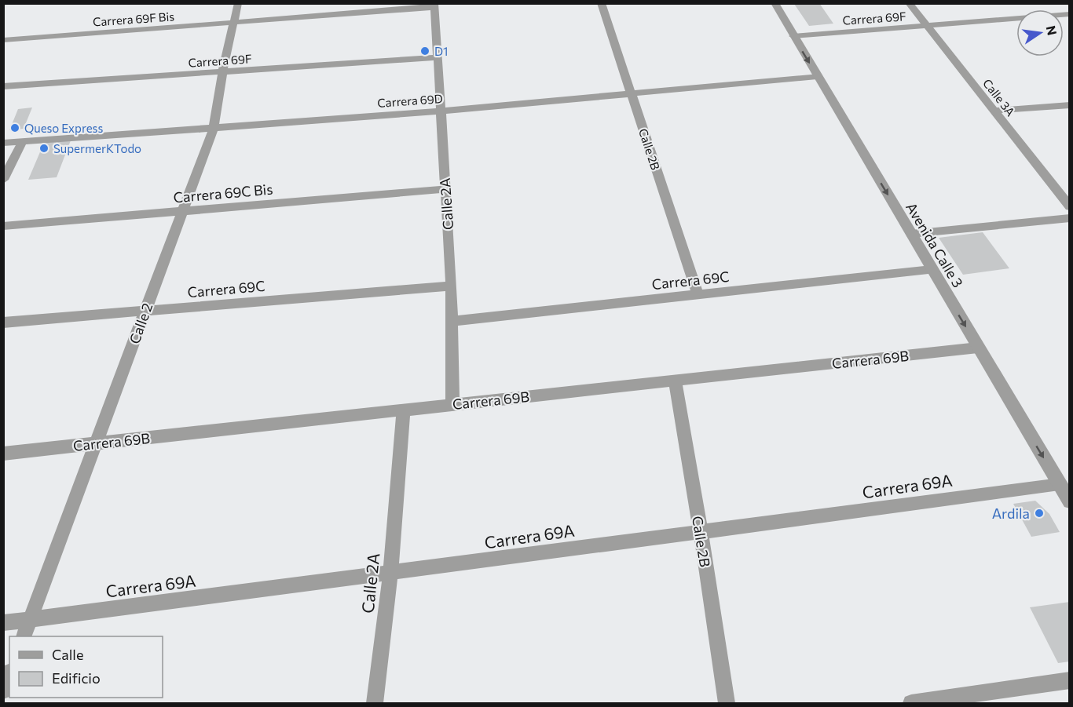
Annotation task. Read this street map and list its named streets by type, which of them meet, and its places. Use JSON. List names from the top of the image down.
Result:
{
  "streets": {
    "street": [
      "Carrera 69F",
      "Carrera 69F Bis",
      "Calle 3A",
      "Carrera 69D",
      "Calle 2B",
      "Carrera 69C Bis",
      "Calle 2A",
      "Avenida Calle 3",
      "Carrera 69C",
      "Calle 2",
      "Carrera 69B",
      "Carrera 69A"
    ]
  },
  "crossings": [
    ["Carrera 69F", "Calle 3A"],
    ["Carrera 69F", "Calle 2A"],
    ["Carrera 69F", "Avenida Calle 3"],
    ["Carrera 69F", "Calle 2"],
    ["Carrera 69F Bis", "Calle 2A"],
    ["Carrera 69F Bis", "Calle 2"],
    ["Carrera 69D", "Calle 2B"],
    ["Carrera 69D", "Calle 2A"],
    ["Carrera 69D", "Avenida Calle 3"],
    ["Carrera 69D", "Calle 2"],
    ["Calle 2B", "Carrera 69C"],
    ["Calle 2B", "Carrera 69B"],
    ["Calle 2B", "Carrera 69A"],
    ["Carrera 69C Bis", "Calle 2A"],
    ["Carrera 69C Bis", "Calle 2"],
    ["Calle 2A", "Carrera 69C"],
    ["Calle 2A", "Carrera 69B"],
    ["Calle 2A", "Carrera 69A"],
    ["Avenida Calle 3", "Carrera 69C"],
    ["Avenida Calle 3", "Carrera 69B"],
    ["Avenida Calle 3", "Carrera 69A"],
    ["Carrera 69C", "Calle 2"],
    ["Calle 2", "Carrera 69B"],
    ["Calle 2", "Carrera 69A"]
  ],
  "one_way": ["Avenida Calle 3"],
  "places": [
    "D1",
    "Queso Express",
    "SupermerKTodo",
    "Ardila"
  ],
  "legend": ["Calle", "Edificio"],
  "north": "right"
}
